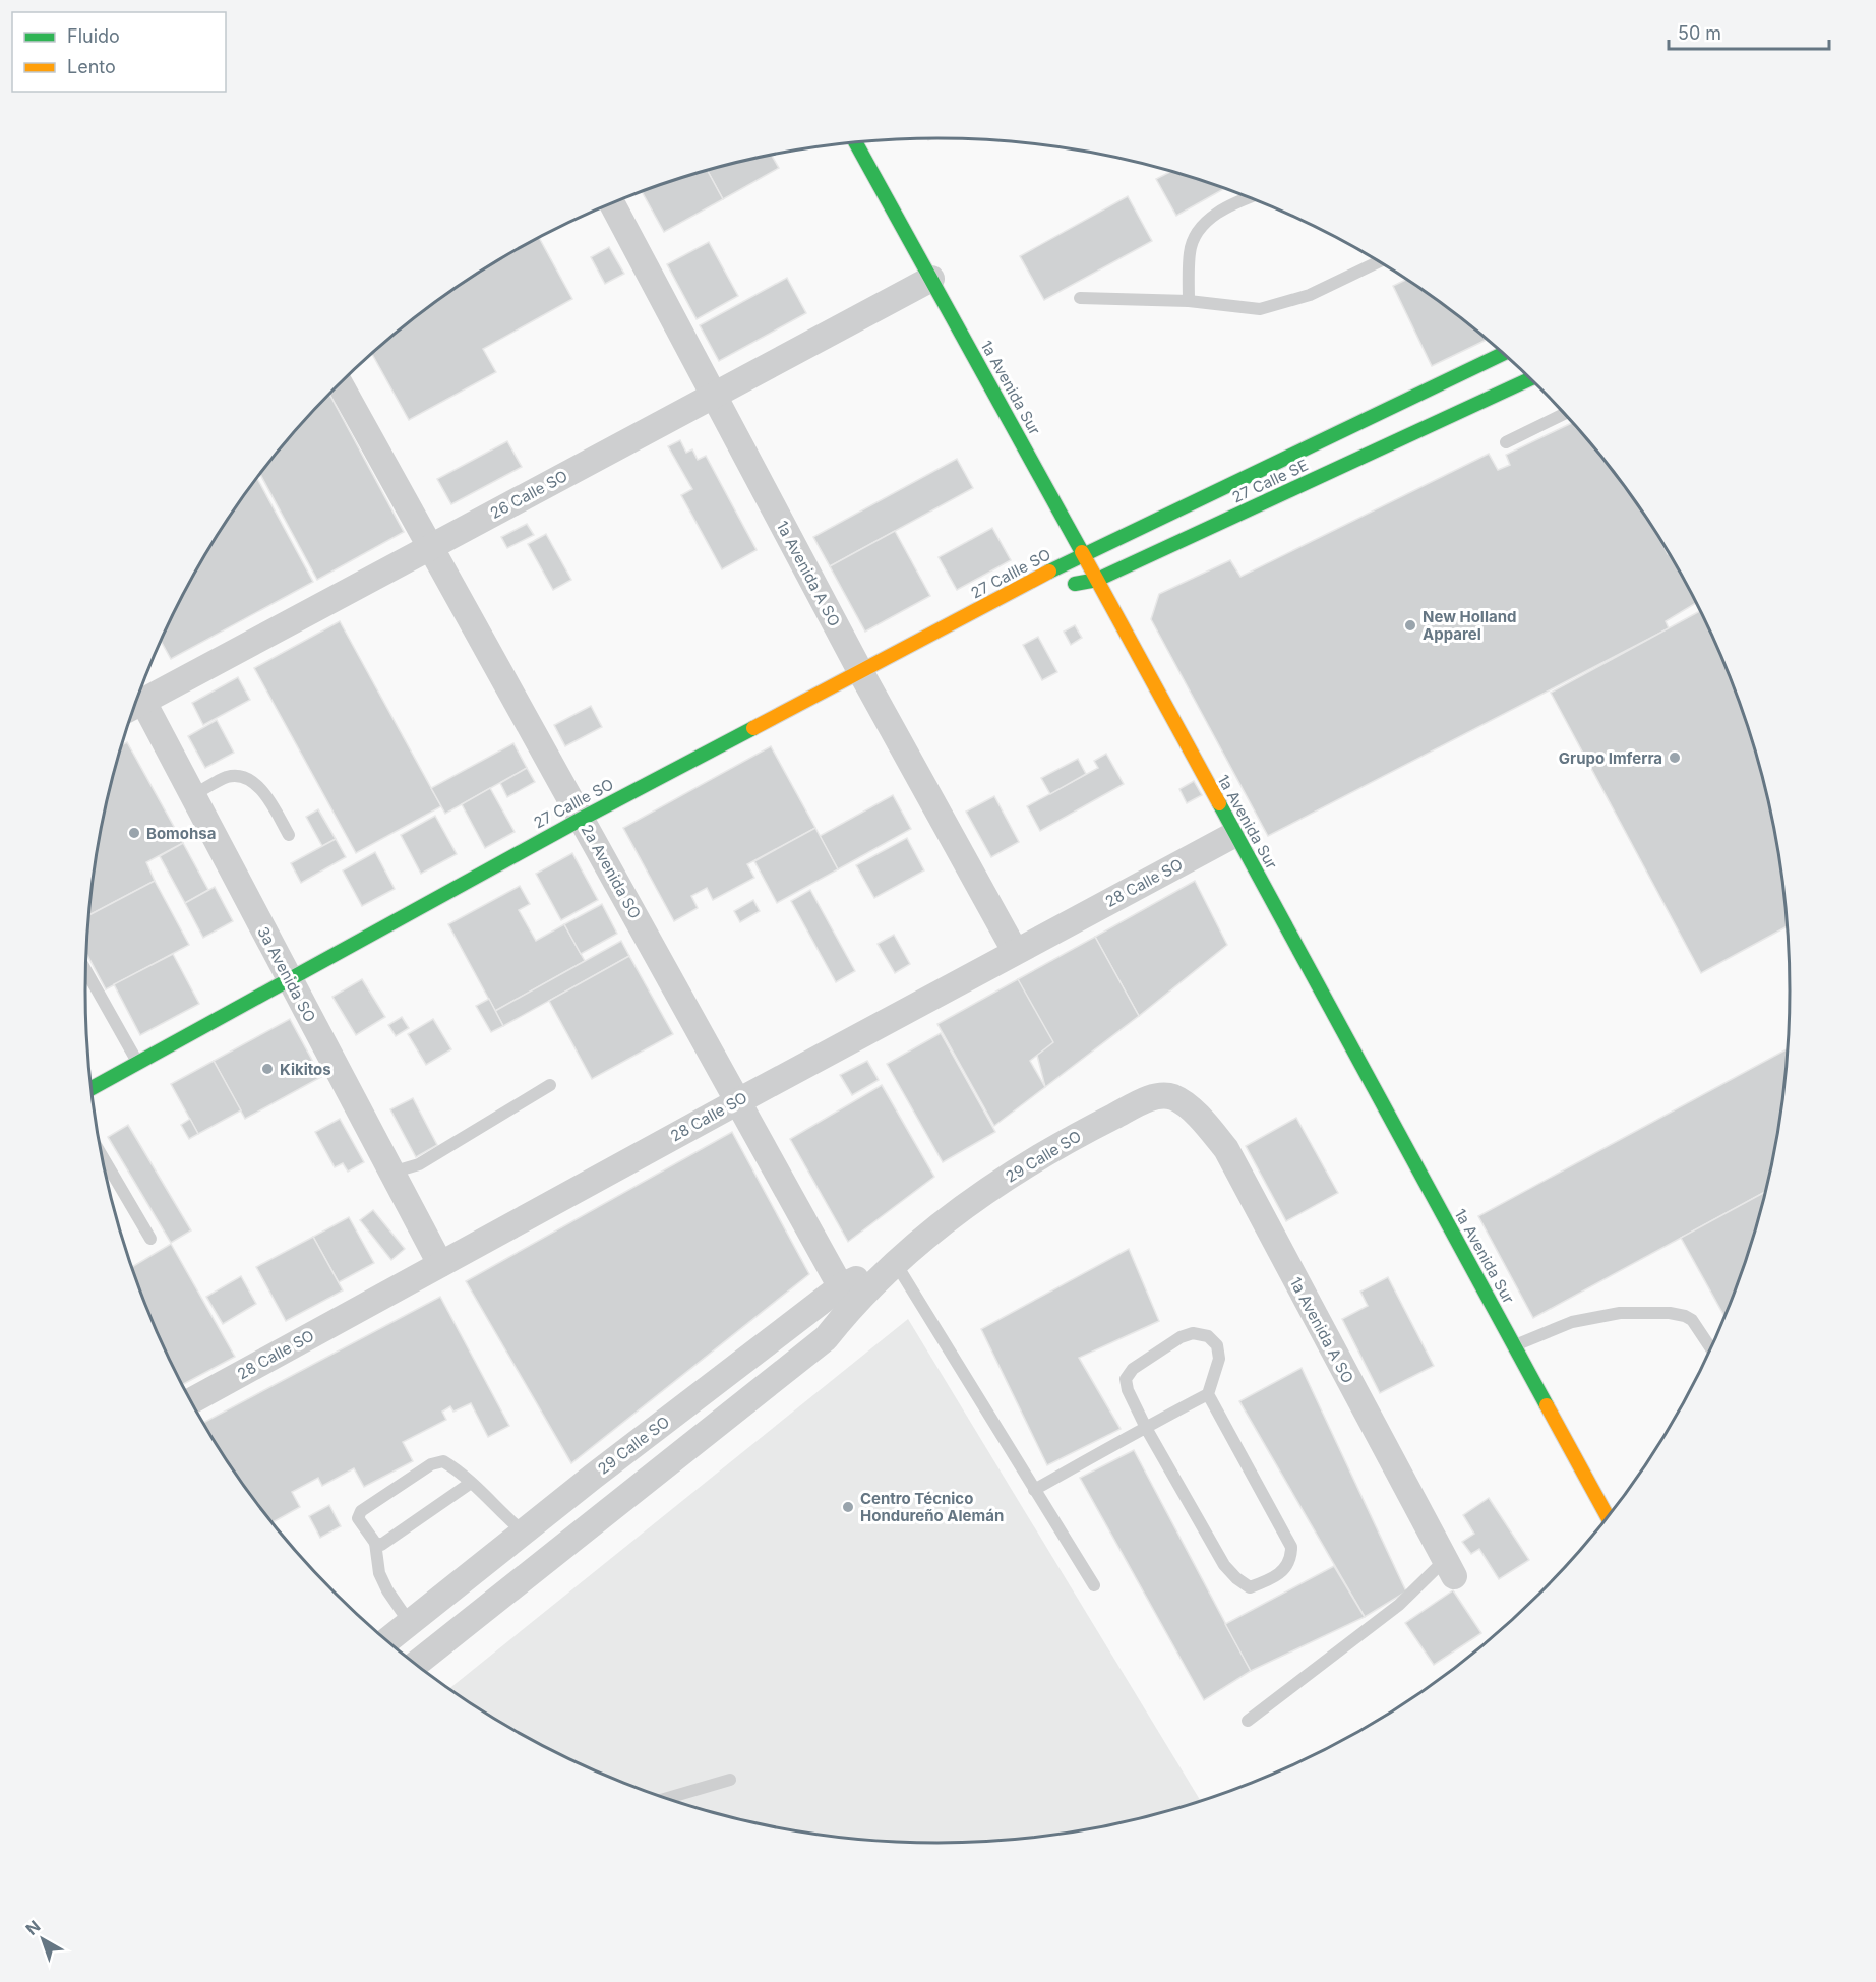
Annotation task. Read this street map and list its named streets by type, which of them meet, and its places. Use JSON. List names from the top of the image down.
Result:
{
  "streets": {
    "main road": ["1a Avenida Sur", "27 Calle SE", "27 Callle SO"],
    "street": [
      "26 Calle SO",
      "1a Avenida A SO",
      "2a Avenida SO",
      "28 Calle SO",
      "3a Avenida SO",
      "29 Calle SO"
    ]
  },
  "crossings": [
    ["1a Avenida Sur", "27 Calle SE"],
    ["1a Avenida Sur", "26 Calle SO"],
    ["1a Avenida Sur", "27 Callle SO"],
    ["1a Avenida Sur", "28 Calle SO"],
    ["27 Calle SE", "27 Callle SO"],
    ["26 Calle SO", "1a Avenida A SO"],
    ["26 Calle SO", "2a Avenida SO"],
    ["1a Avenida A SO", "27 Callle SO"],
    ["1a Avenida A SO", "28 Calle SO"],
    ["1a Avenida A SO", "29 Calle SO"],
    ["27 Callle SO", "2a Avenida SO"],
    ["27 Callle SO", "3a Avenida SO"],
    ["2a Avenida SO", "28 Calle SO"],
    ["2a Avenida SO", "29 Calle SO"],
    ["28 Calle SO", "3a Avenida SO"]
  ],
  "places": [
    "New Holland Apparel",
    "Grupo Imferra",
    "Bomohsa",
    "Kikitos",
    "Centro Técnico Hondureño Alemán"
  ],
  "legend": ["Fluido", "Lento"],
  "scale_bar": "50 m",
  "north": "top left"
}
